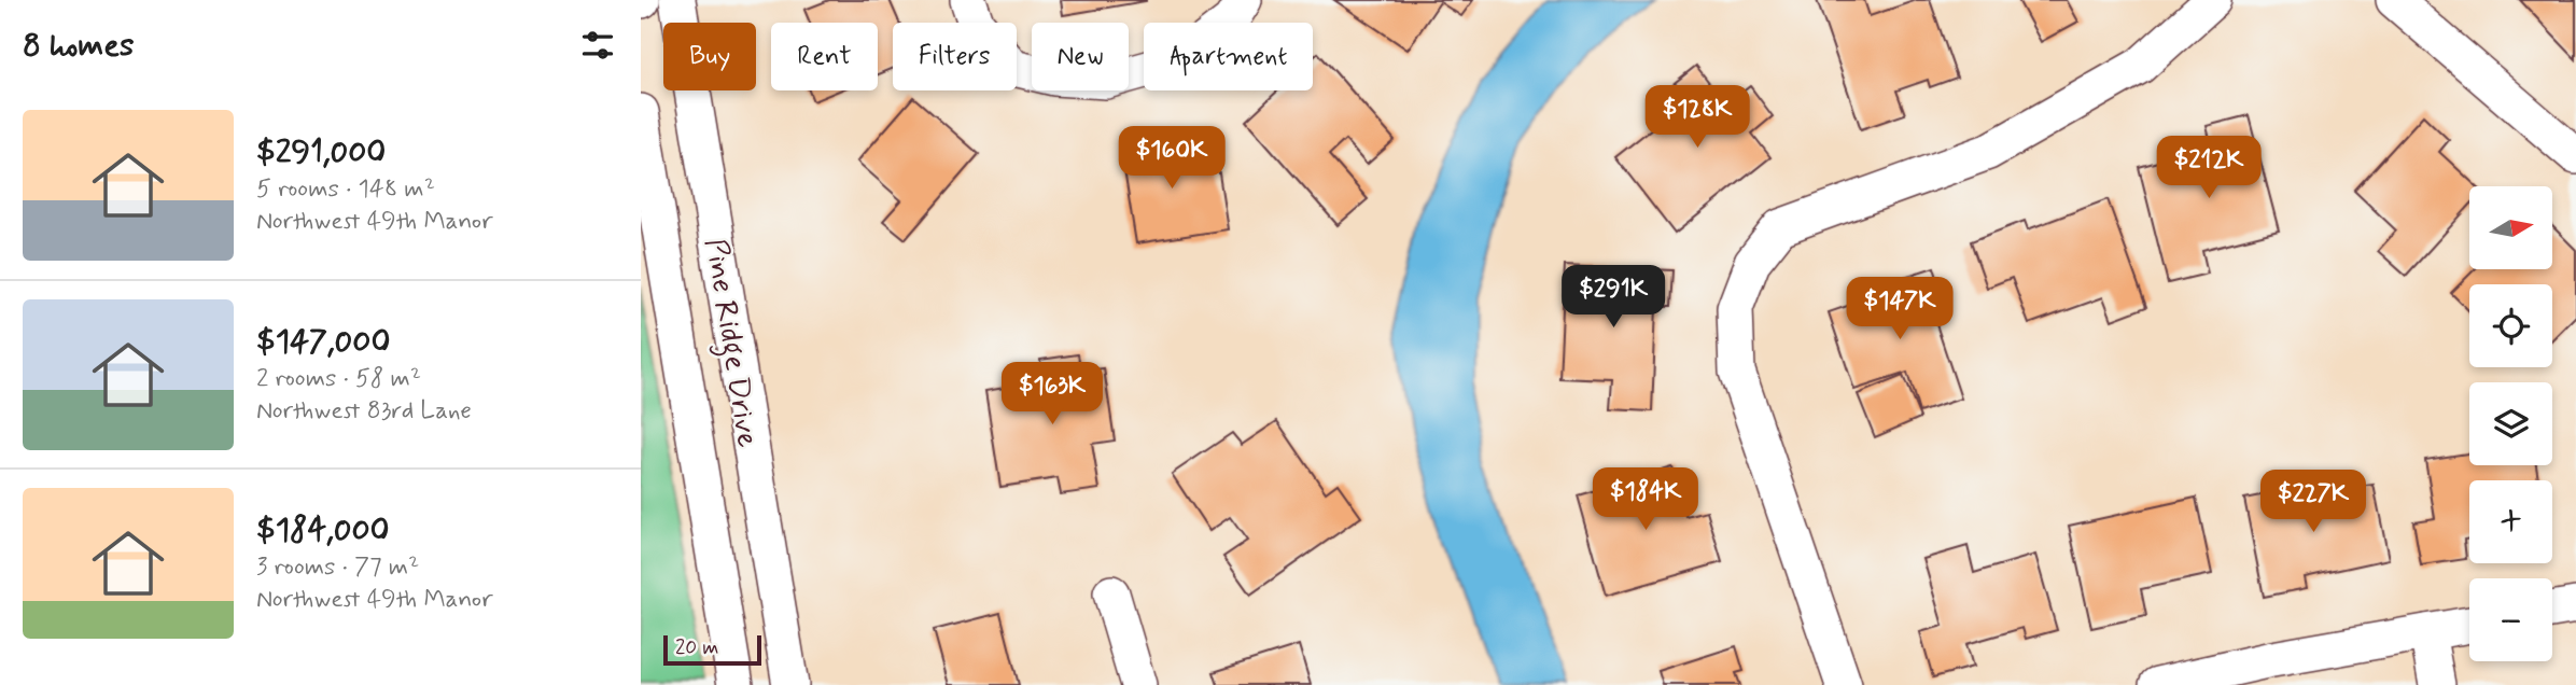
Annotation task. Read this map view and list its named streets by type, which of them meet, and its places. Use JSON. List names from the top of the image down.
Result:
{
  "streets": {
    "street": ["Pine Ridge Drive"]
  },
  "scale_bar": "20 m",
  "north": "right",
  "page": {
    "heading": "8 homes",
    "chip": [
      "Buy",
      "Rent",
      "Filters",
      "New",
      "Apartment"
    ],
    "price": [
      "$128K",
      "$160K",
      "$212K",
      "$291K",
      "$147K",
      "$163K",
      "$184K",
      "$227K"
    ],
    "list": [
      {
        "name": "$291,000",
        "note": "5 rooms · 148 m² · Northwest 49th Manor"
      },
      {
        "name": "$147,000",
        "note": "2 rooms · 58 m² · Northwest 83rd Lane"
      },
      {
        "name": "$184,000",
        "note": "3 rooms · 77 m² · Northwest 49th Manor"
      }
    ],
    "map_buttons": ["+", "−"],
    "scale": "20 m"
  }
}
